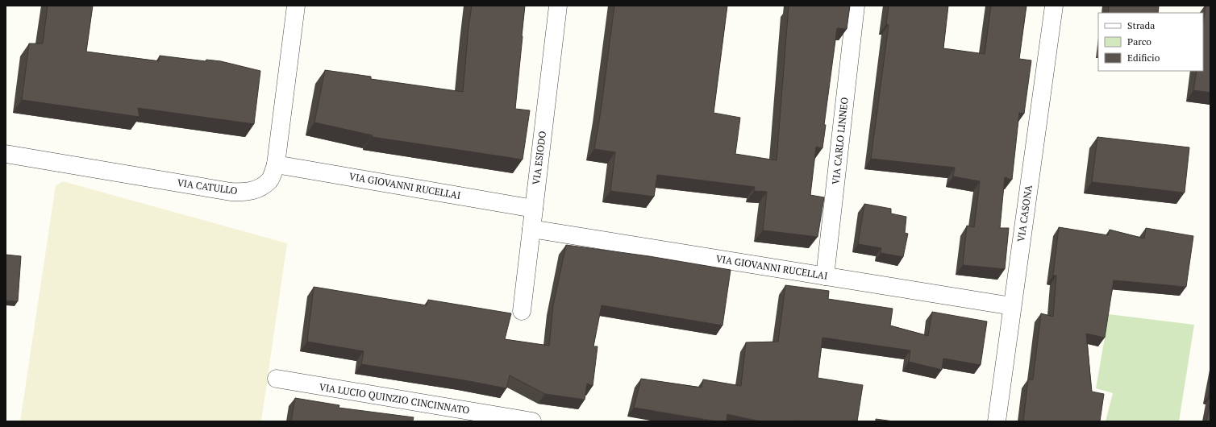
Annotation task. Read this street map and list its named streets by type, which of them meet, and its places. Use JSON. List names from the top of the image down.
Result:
{
  "streets": {
    "street": [
      "VIA CARLO LINNEO",
      "VIA ESIODO",
      "VIA GIOVANNI RUCELLAI",
      "VIA CATULLO",
      "VIA CASONA",
      "VIA LUCIO QUINZIO CINCINNATO"
    ]
  },
  "crossings": [
    ["VIA CARLO LINNEO", "VIA GIOVANNI RUCELLAI"],
    ["VIA ESIODO", "VIA GIOVANNI RUCELLAI"],
    ["VIA GIOVANNI RUCELLAI", "VIA CATULLO"],
    ["VIA GIOVANNI RUCELLAI", "VIA CASONA"]
  ],
  "legend": ["Strada", "Parco", "Edificio"]
}
